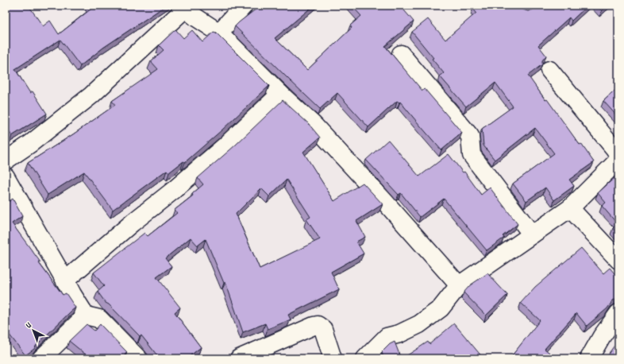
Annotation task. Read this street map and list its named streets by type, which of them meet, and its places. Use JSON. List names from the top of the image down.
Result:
{
  "north": "top left"
}
